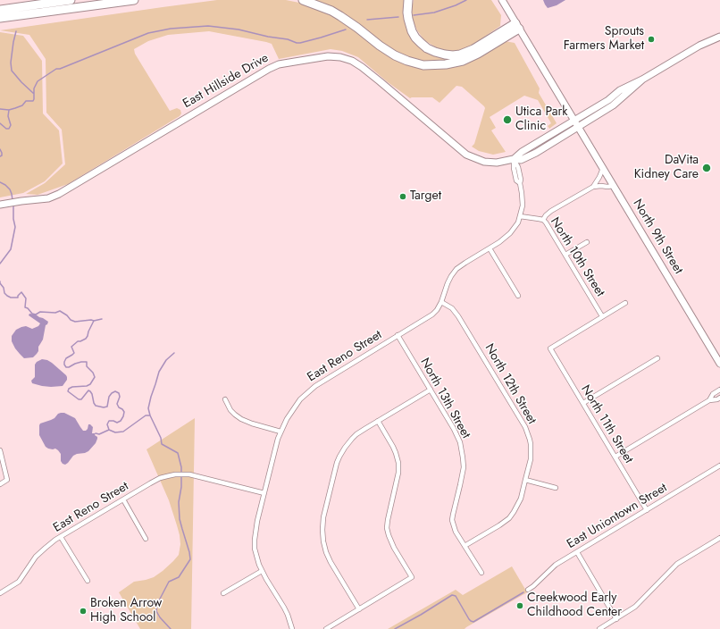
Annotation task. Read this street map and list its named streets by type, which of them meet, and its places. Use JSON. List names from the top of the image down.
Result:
{
  "streets": {
    "street": [
      "East Hillside Drive",
      "North 9th Street",
      "North 10th Street",
      "East Reno Street",
      "North 12th Street",
      "North 13th Street",
      "North 11th Street",
      "East Uniontown Street"
    ]
  },
  "crossings": [
    ["East Hillside Drive", "North 9th Street"],
    ["North 10th Street", "East Reno Street"],
    ["North 10th Street", "North 11th Street"],
    ["East Reno Street", "North 12th Street"],
    ["East Reno Street", "North 13th Street"],
    ["North 12th Street", "North 13th Street"],
    ["North 11th Street", "East Uniontown Street"]
  ],
  "places": [
    "Sprouts Farmers Market",
    "Utica Park Clinic",
    "DaVita Kidney Care",
    "Target",
    "Creekwood Early Childhood Center",
    "Broken Arrow High School"
  ]
}
